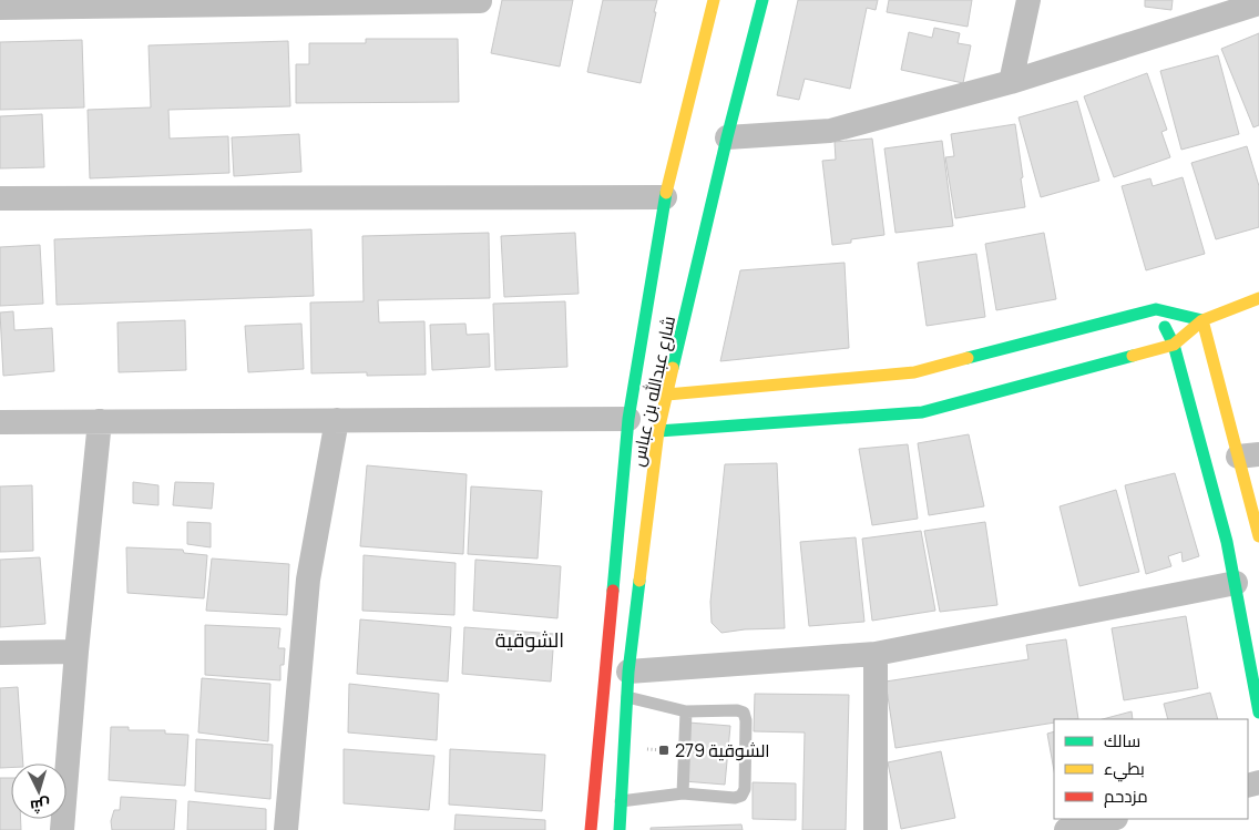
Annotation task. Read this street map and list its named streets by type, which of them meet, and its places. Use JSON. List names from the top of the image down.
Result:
{
  "streets": {
    "street": ["شارع عبدالله بن عباس"]
  },
  "districts": ["الشوقية"],
  "places": {
    "transit": ["الشوقية 279"]
  },
  "legend": ["سالك", "بطيء", "مزدحم"],
  "north": "bottom"
}
